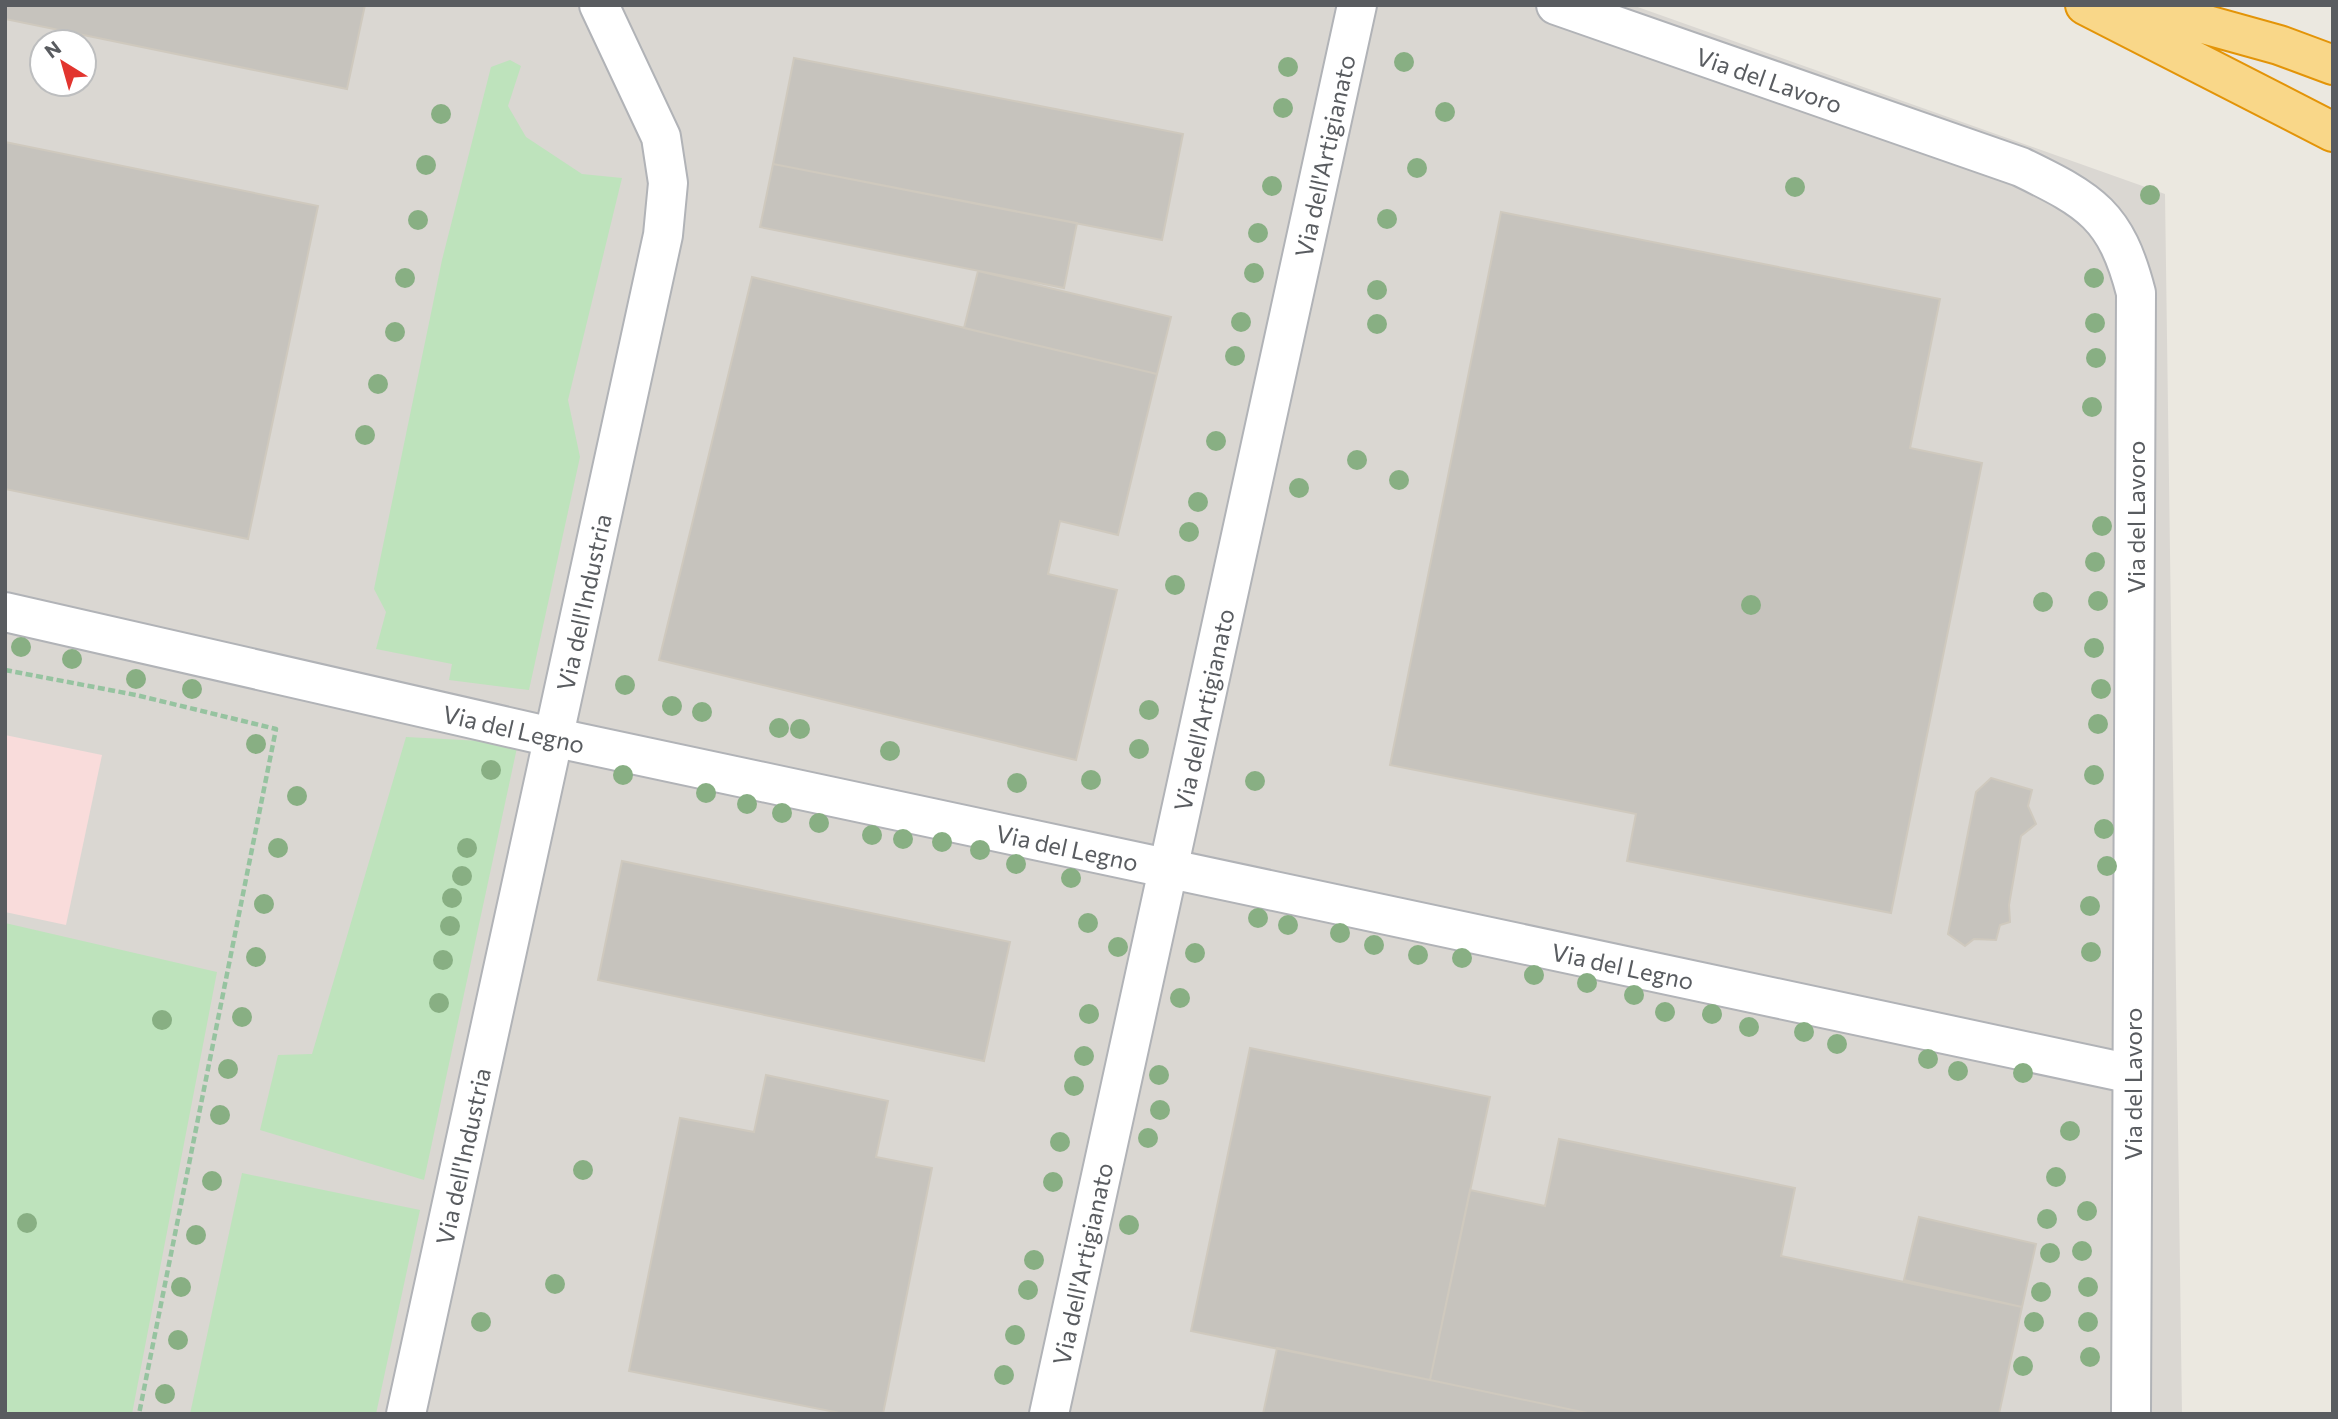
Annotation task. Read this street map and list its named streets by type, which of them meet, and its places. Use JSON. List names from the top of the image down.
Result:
{
  "streets": {
    "street": [
      "Via del Lavoro",
      "Via dell'Artigianato",
      "Via dell'Industria",
      "Via del Legno"
    ]
  },
  "crossings": [
    ["Via del Lavoro", "Via del Legno"],
    ["Via dell'Artigianato", "Via del Legno"],
    ["Via dell'Industria", "Via del Legno"]
  ],
  "north": "top left"
}
